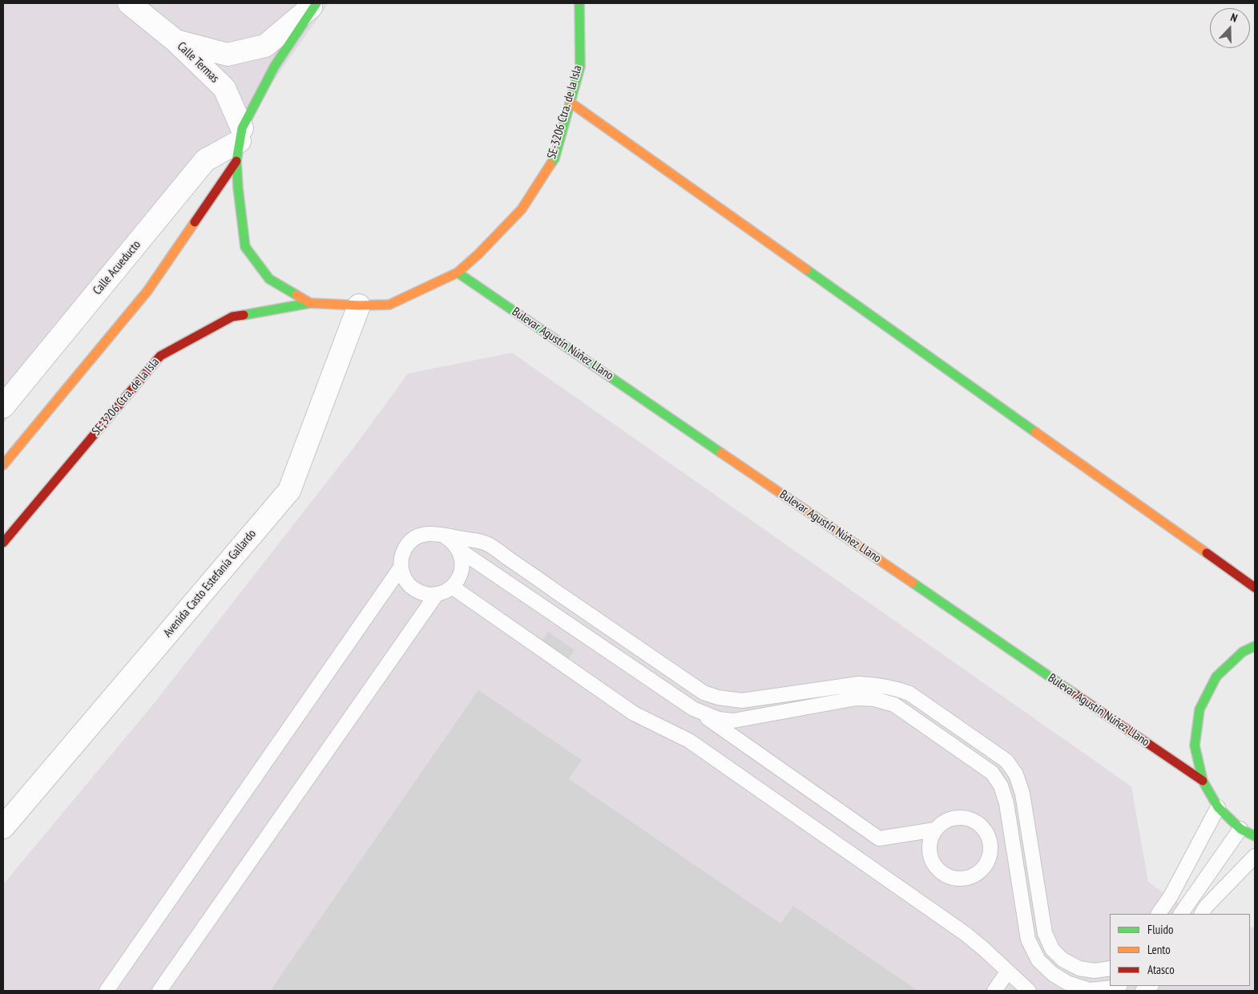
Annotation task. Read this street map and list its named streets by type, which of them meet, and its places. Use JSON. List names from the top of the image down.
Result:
{
  "streets": {
    "street": [
      "Calle Termas",
      "SE-3206 Ctra. de la Isla",
      "Calle Acueducto",
      "Bulevar Agustín Núñez Llano",
      "Avenida Casto Estefanía Gallardo"
    ]
  },
  "crossings": [
    ["Calle Termas", "SE-3206 Ctra. de la Isla"],
    ["Calle Termas", "Calle Acueducto"],
    ["SE-3206 Ctra. de la Isla", "Calle Acueducto"],
    ["SE-3206 Ctra. de la Isla", "Bulevar Agustín Núñez Llano"],
    ["SE-3206 Ctra. de la Isla", "Avenida Casto Estefanía Gallardo"]
  ],
  "legend": ["Fluido", "Lento", "Atasco"],
  "north": "top"
}
